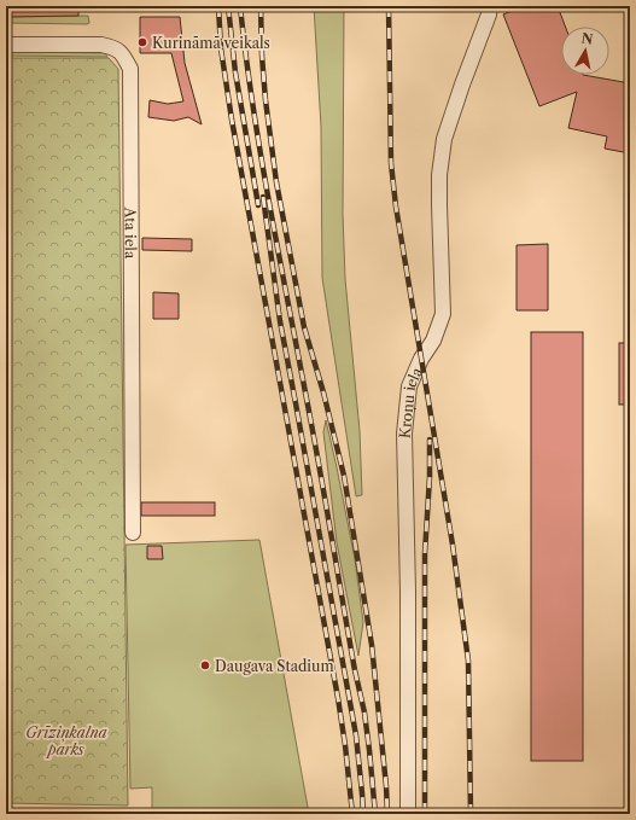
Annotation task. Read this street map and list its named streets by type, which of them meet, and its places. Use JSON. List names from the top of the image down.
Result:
{
  "streets": {
    "street": ["Ata iela", "Kroņu iela"]
  },
  "parks": ["Grīziņkalna parks"],
  "places": ["Kurināmā veikals", "Daugava Stadium"],
  "north": "top"
}
